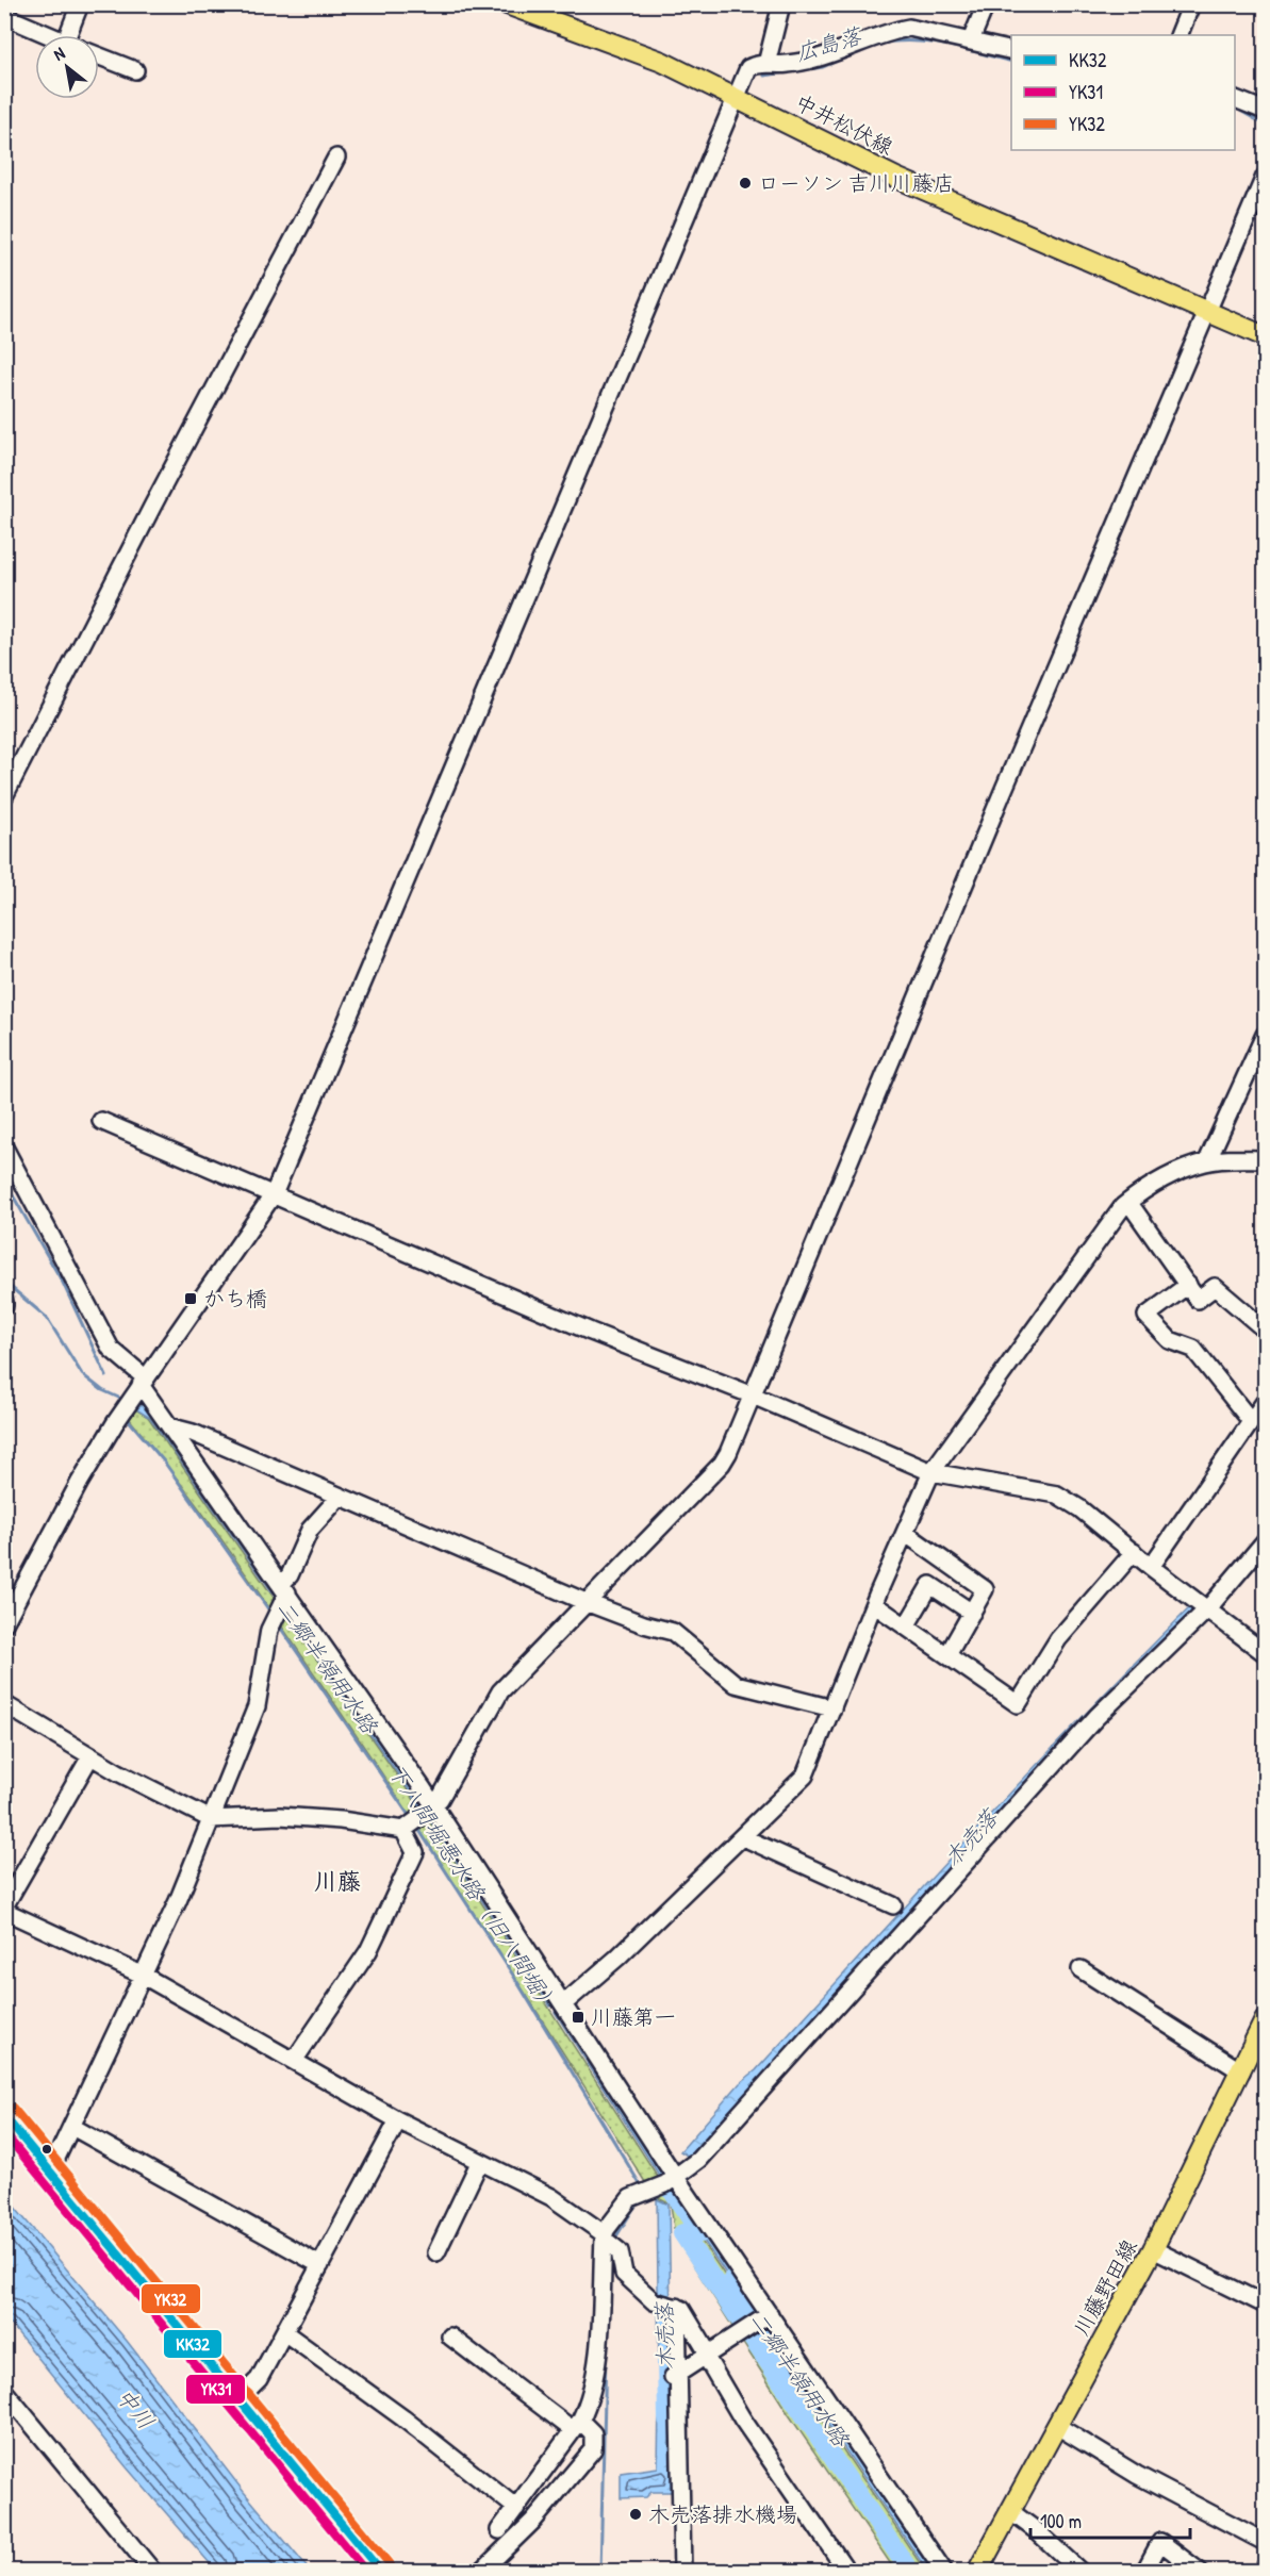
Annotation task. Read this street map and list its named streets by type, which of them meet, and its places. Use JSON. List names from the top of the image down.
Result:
{
  "streets": {
    "main road": ["中井松伏線", "川藤野田線"]
  },
  "districts": ["川藤"],
  "water": [
    "広島落",
    "二郷半領用水路",
    "木売落",
    "下八間堀悪水路（旧八間堀）",
    "中川"
  ],
  "places": {
    "other": ["ローソン 吉川川藤店", "木売落排水機場"],
    "transit": ["かち橋", "川藤第一"]
  },
  "lines": ["transit line YK32", "transit line KK32", "transit line YK31"],
  "legend": ["KK32", "YK31", "YK32"],
  "scale_bar": "100 m",
  "north": "top left"
}
